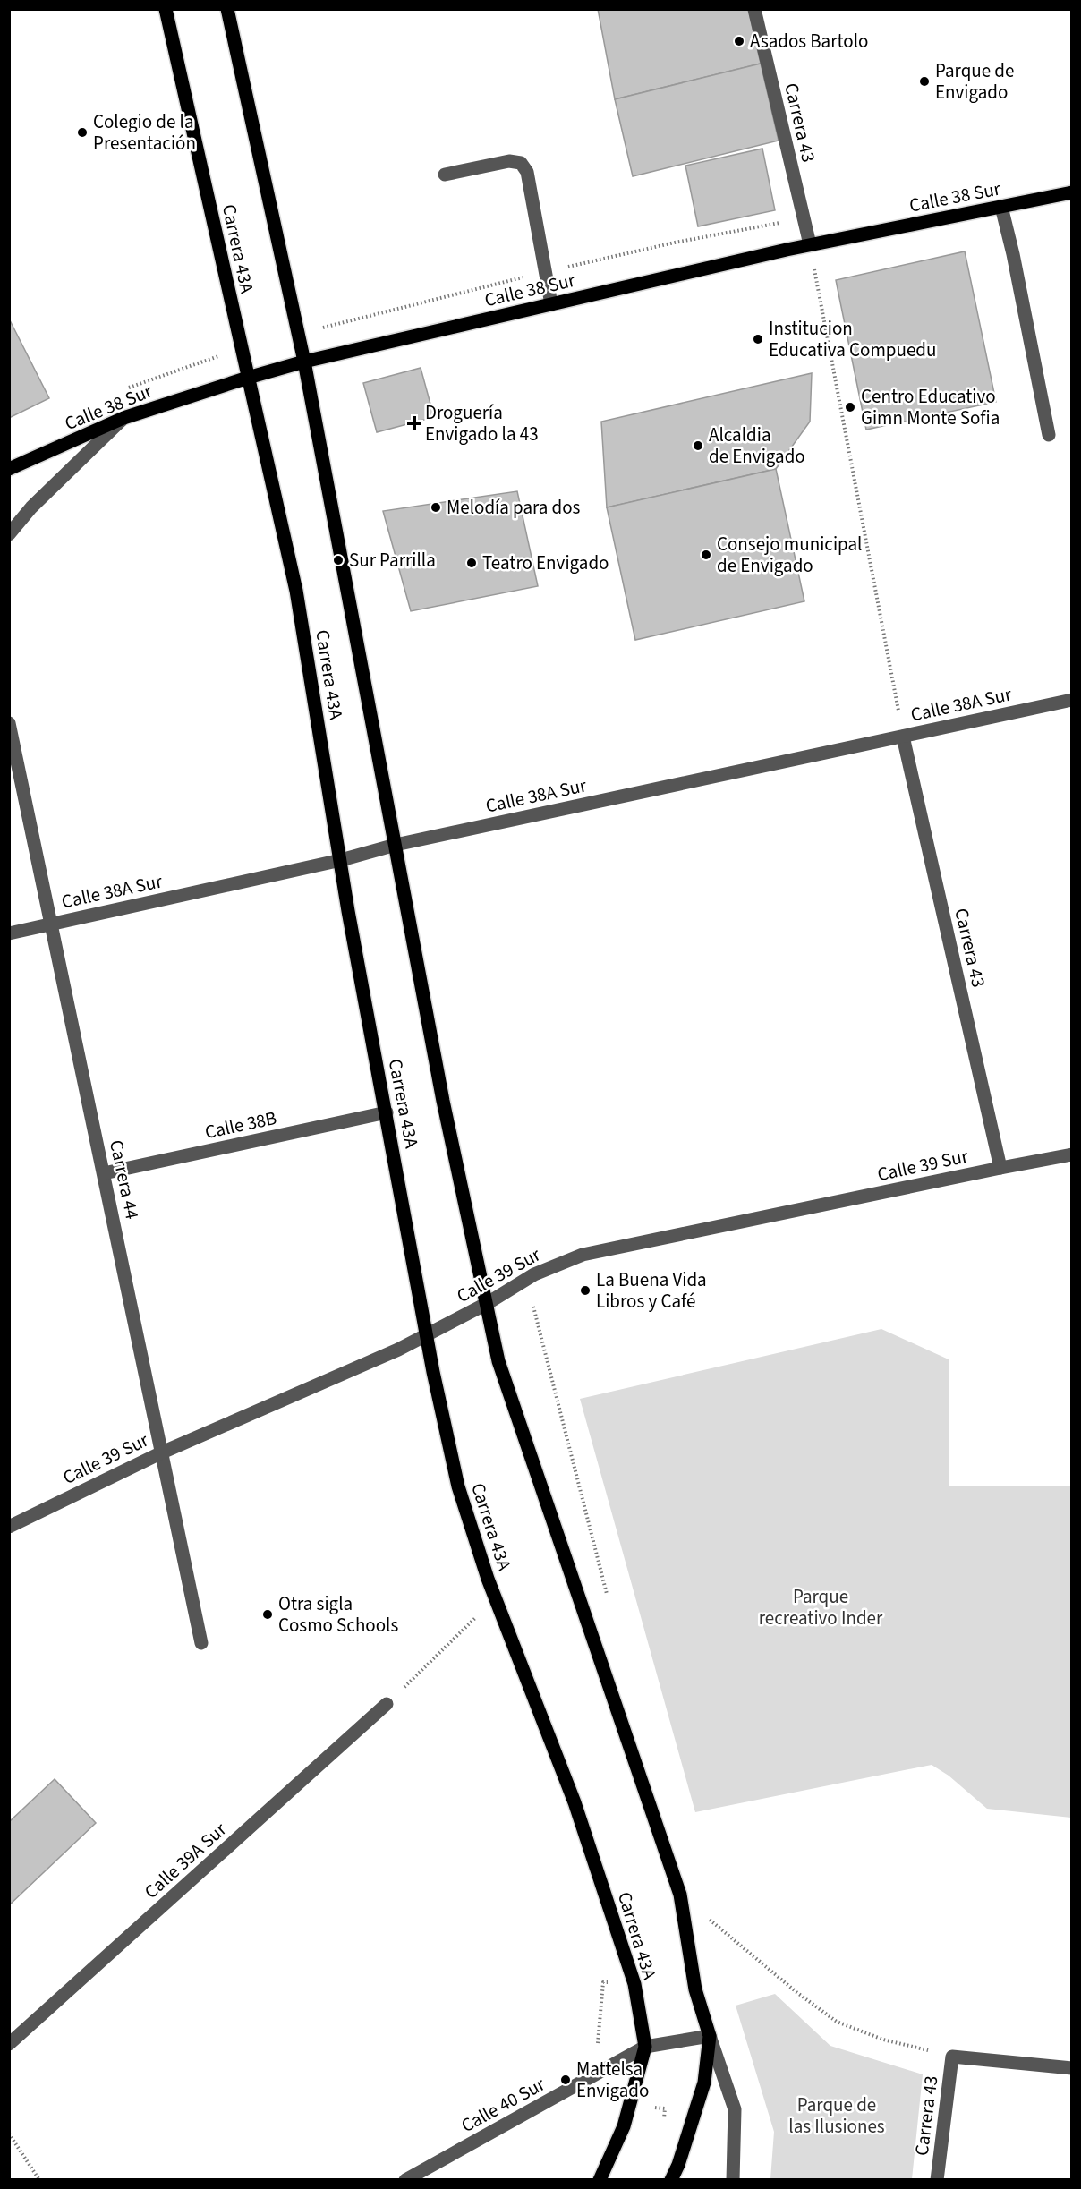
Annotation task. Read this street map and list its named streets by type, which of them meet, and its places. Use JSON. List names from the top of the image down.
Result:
{
  "streets": {
    "main road": ["Calle 38 Sur", "Carrera 43A"],
    "street": [
      "Carrera 43",
      "Calle 38A Sur",
      "Calle 38B",
      "Calle 39 Sur",
      "Carrera 44",
      "Calle 39A Sur",
      "Calle 40 Sur"
    ]
  },
  "crossings": [
    ["Carrera 43", "Calle 38 Sur"],
    ["Carrera 43", "Calle 38A Sur"],
    ["Carrera 43", "Calle 39 Sur"],
    ["Calle 38 Sur", "Carrera 43A"],
    ["Carrera 43A", "Calle 38A Sur"],
    ["Carrera 43A", "Calle 38B"],
    ["Carrera 43A", "Calle 39 Sur"],
    ["Carrera 43A", "Calle 40 Sur"],
    ["Calle 38A Sur", "Carrera 44"],
    ["Calle 38B", "Carrera 44"],
    ["Calle 39 Sur", "Carrera 44"]
  ],
  "parks": ["Parque recreativo Inder", "Parque de las Ilusiones"],
  "places": {
    "other": [
      "Asados Bartolo",
      "Parque de Envigado",
      "Colegio de la Presentación",
      "Institucion Educativa Compuedu",
      "Centro Educativo Gimn Monte Sofia",
      "Alcaldia de Envigado",
      "Melodía para dos",
      "Consejo municipal de Envigado",
      "Sur Parrilla",
      "Teatro Envigado",
      "La Buena Vida Libros y Café",
      "Otra sigla Cosmo Schools",
      "Mattelsa Envigado"
    ],
    "health": ["Droguería Envigado la 43"]
  }
}
